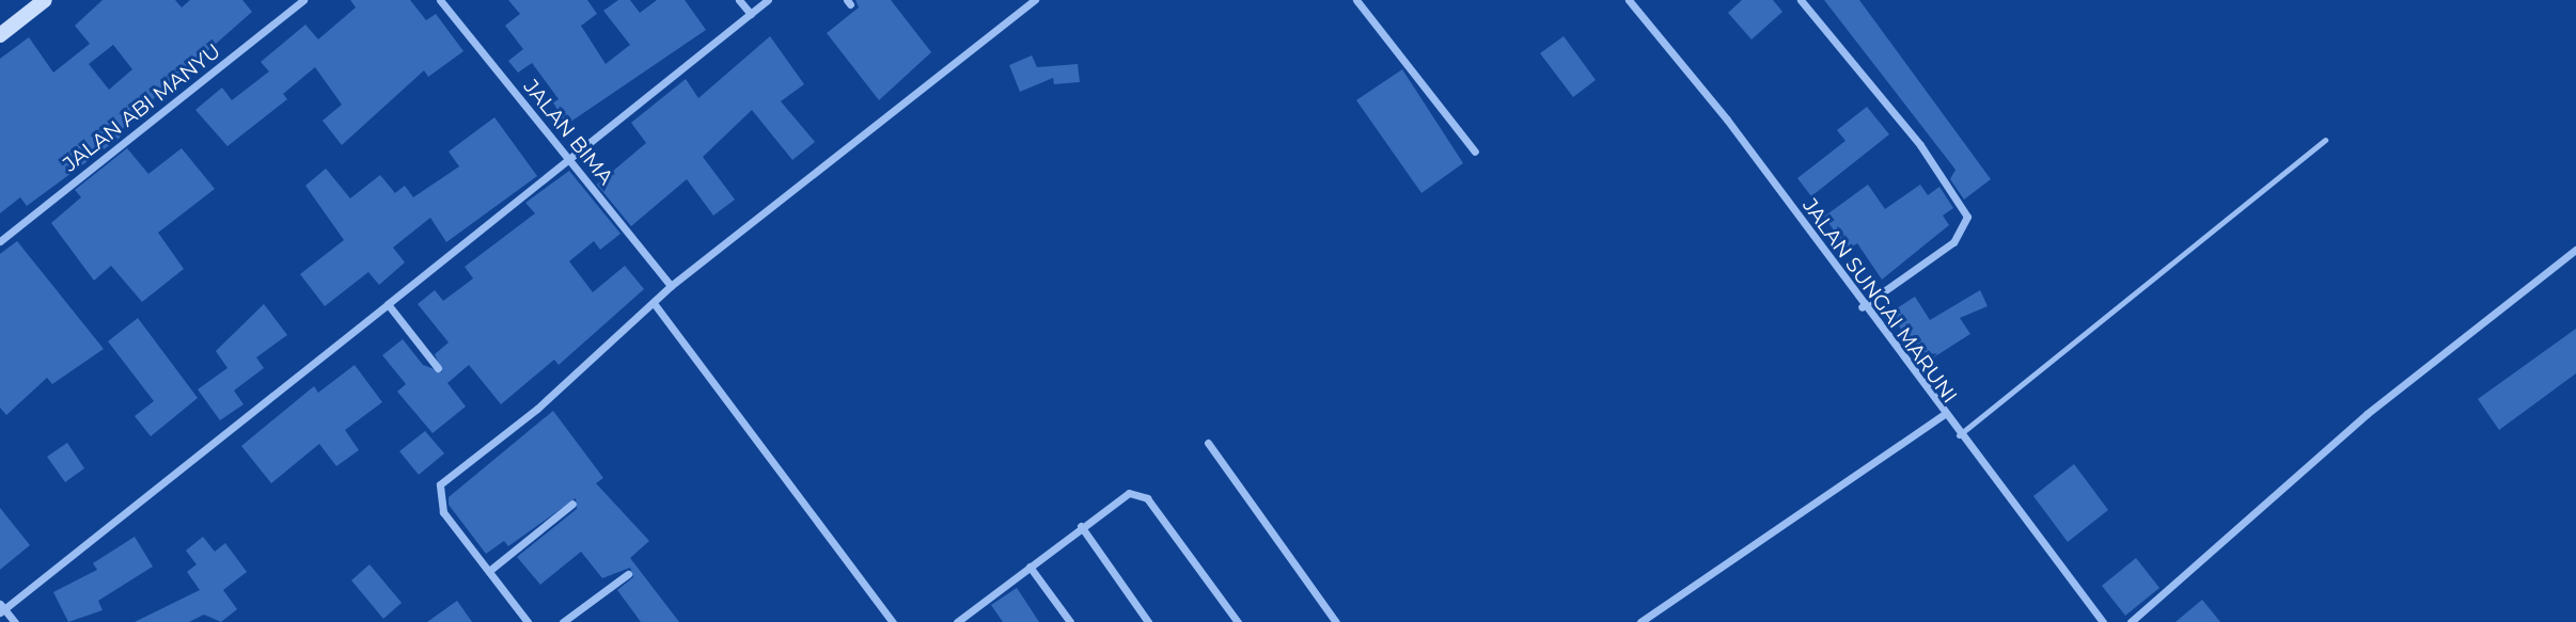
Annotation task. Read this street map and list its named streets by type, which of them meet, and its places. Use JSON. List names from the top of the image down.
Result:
{
  "streets": {
    "street": ["JALAN ABI MANYU", "JALAN BIMA", "JALAN SUNGAI MARUNI"]
  }
}
